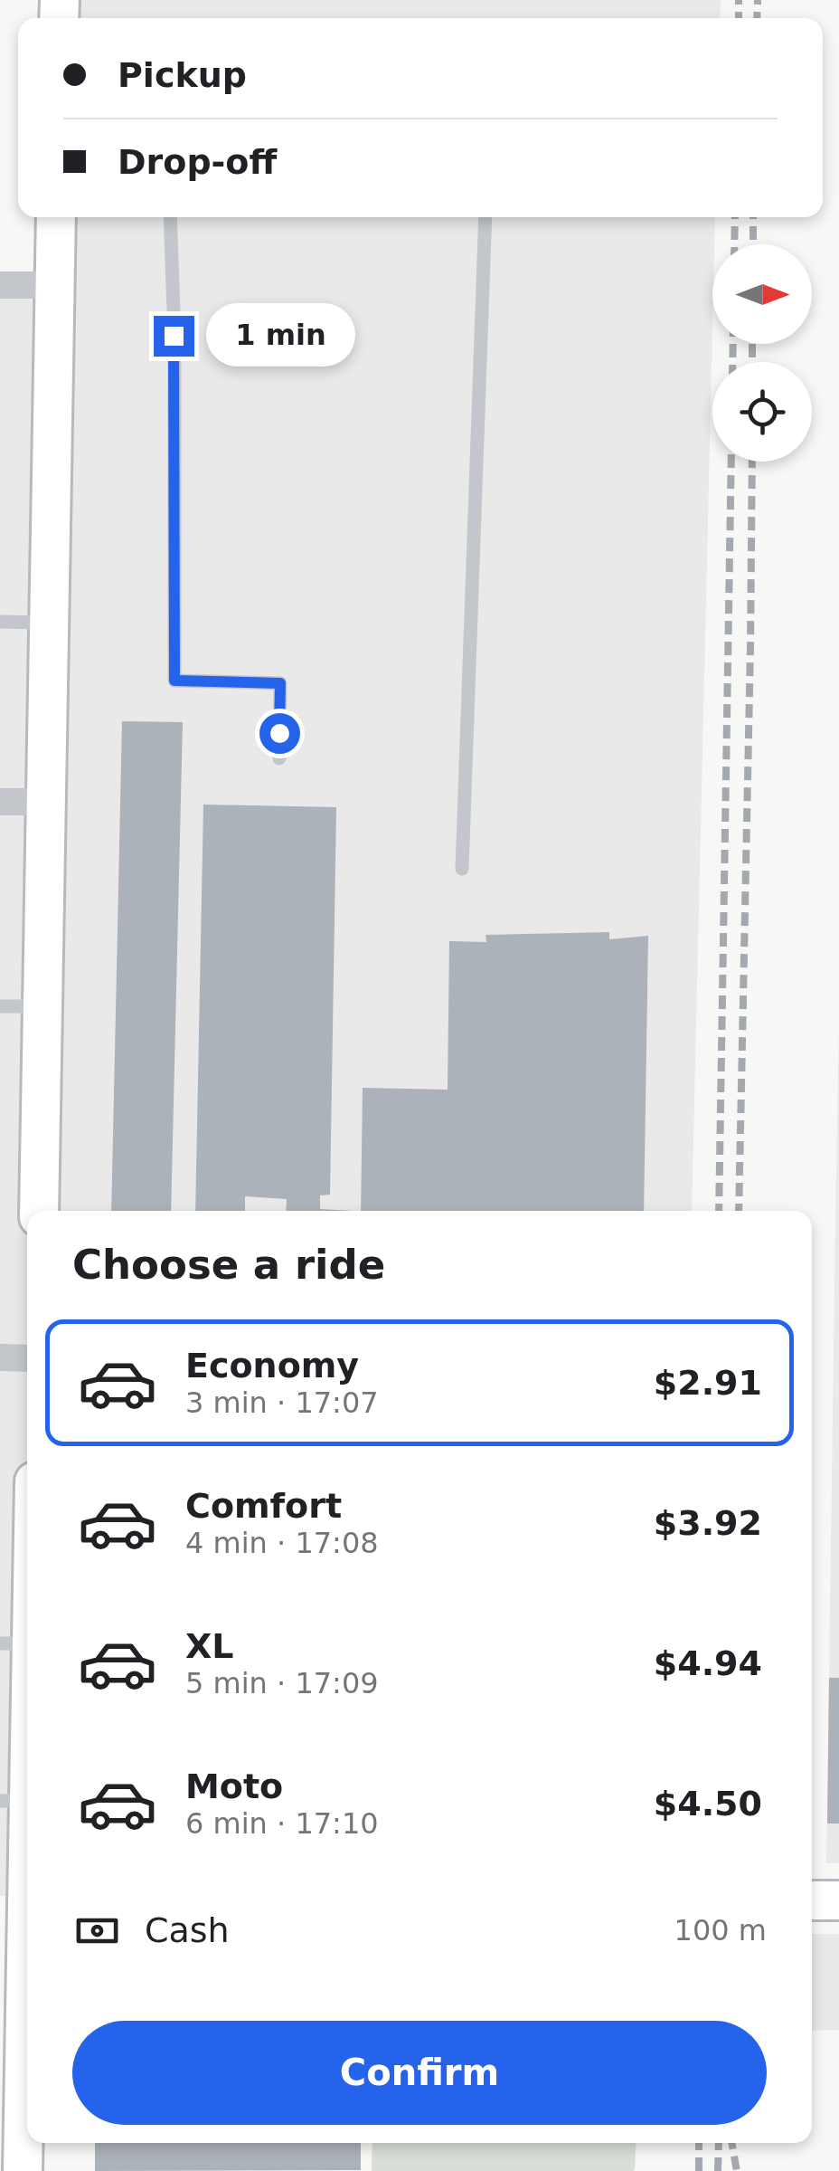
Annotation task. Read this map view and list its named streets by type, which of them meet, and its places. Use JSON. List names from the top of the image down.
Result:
{
  "north": "right",
  "page": {
    "banner": ["Pickup", "Drop-off"],
    "bubble": "1 min",
    "heading": "Choose a ride",
    "list": [
      {
        "name": "Economy",
        "note": "3 min · 17:07",
        "value": "$2.91"
      },
      {
        "name": "Comfort",
        "note": "4 min · 17:08",
        "value": "$3.92"
      },
      {
        "name": "XL",
        "note": "5 min · 17:09",
        "value": "$4.94"
      },
      {
        "name": "Moto",
        "note": "6 min · 17:10",
        "value": "$4.50"
      }
    ],
    "pay": ["Cash", "100 m"],
    "buttons": "Confirm"
  }
}
